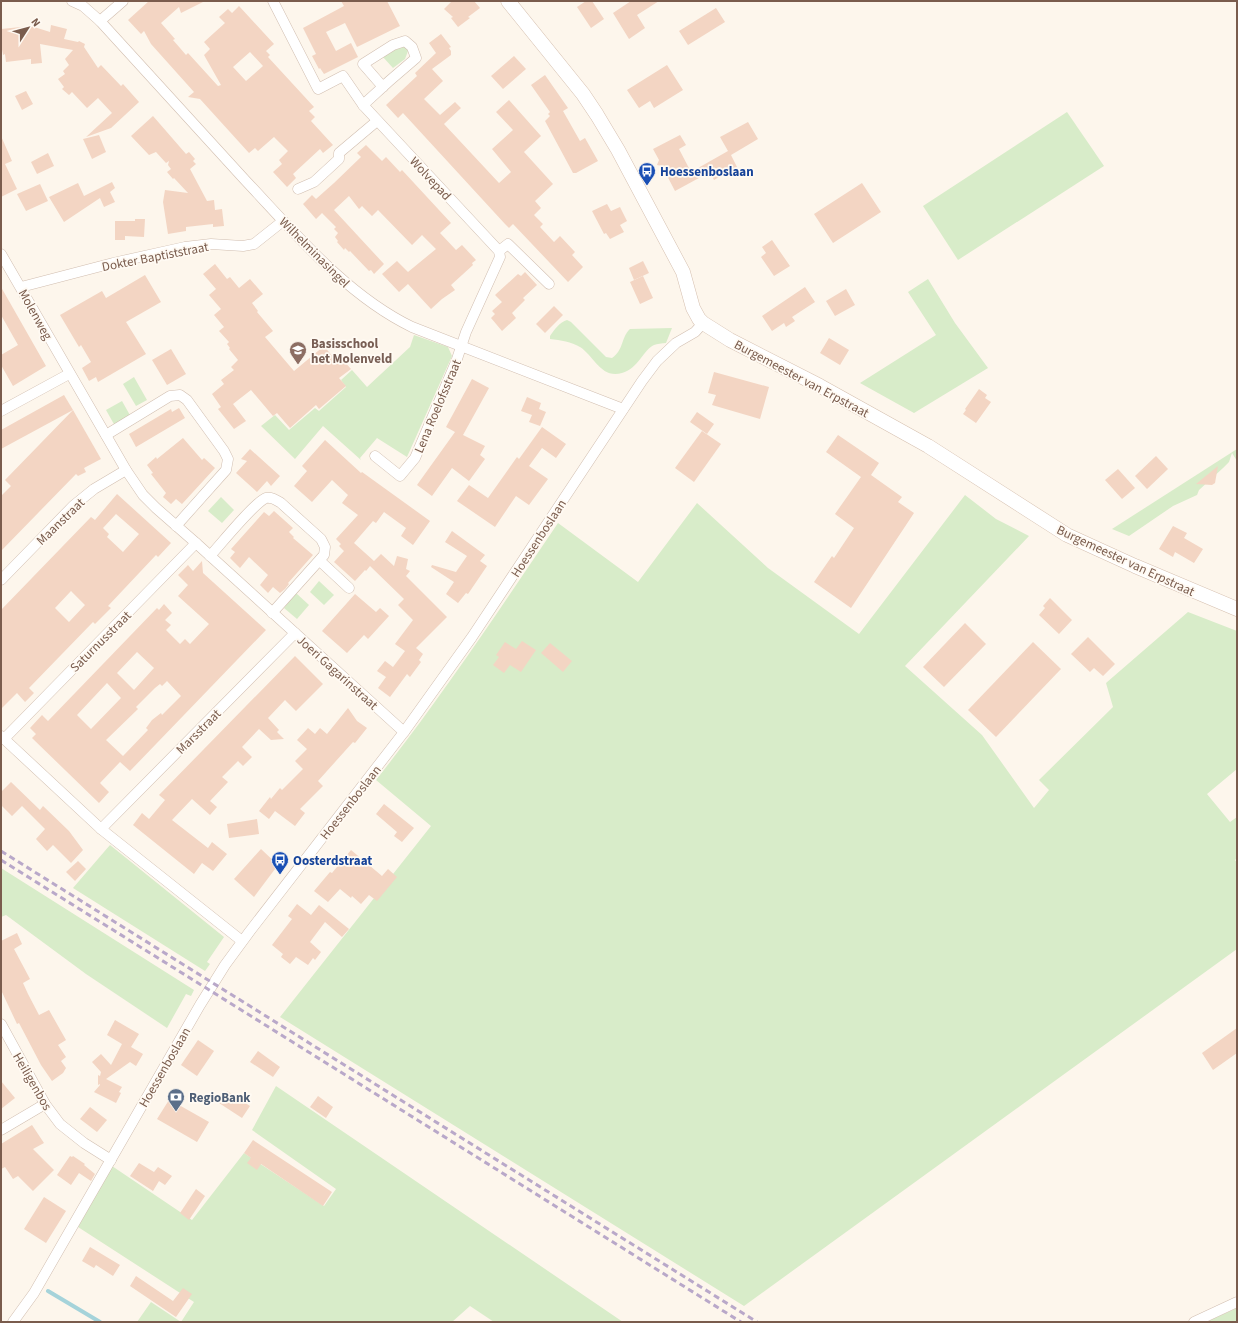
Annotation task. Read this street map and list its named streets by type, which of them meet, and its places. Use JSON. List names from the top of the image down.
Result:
{
  "streets": {
    "street": [
      "Wolvepad",
      "Wilhelminasingel",
      "Dokter Baptiststraat",
      "Molenweg",
      "Burgemeester van Erpstraat",
      "Lena Roelofsstraat",
      "Maanstraat",
      "Hoessenboslaan",
      "Saturnusstraat",
      "Joeri Gagarinstraat",
      "Marsstraat",
      "Heiligenbos"
    ]
  },
  "crossings": [
    ["Wilhelminasingel", "Dokter Baptiststraat"],
    ["Wilhelminasingel", "Lena Roelofsstraat"],
    ["Wilhelminasingel", "Hoessenboslaan"],
    ["Dokter Baptiststraat", "Molenweg"],
    ["Molenweg", "Joeri Gagarinstraat"],
    ["Burgemeester van Erpstraat", "Hoessenboslaan"],
    ["Maanstraat", "Joeri Gagarinstraat"],
    ["Hoessenboslaan", "Joeri Gagarinstraat"],
    ["Hoessenboslaan", "Heiligenbos"],
    ["Saturnusstraat", "Joeri Gagarinstraat"],
    ["Joeri Gagarinstraat", "Marsstraat"]
  ],
  "places": {
    "bus stop": ["Hoessenboslaan", "Oosterdstraat"],
    "school or university": ["Basisschool het Molenveld"],
    "bank": ["RegioBank"]
  },
  "north": "top right"
}
